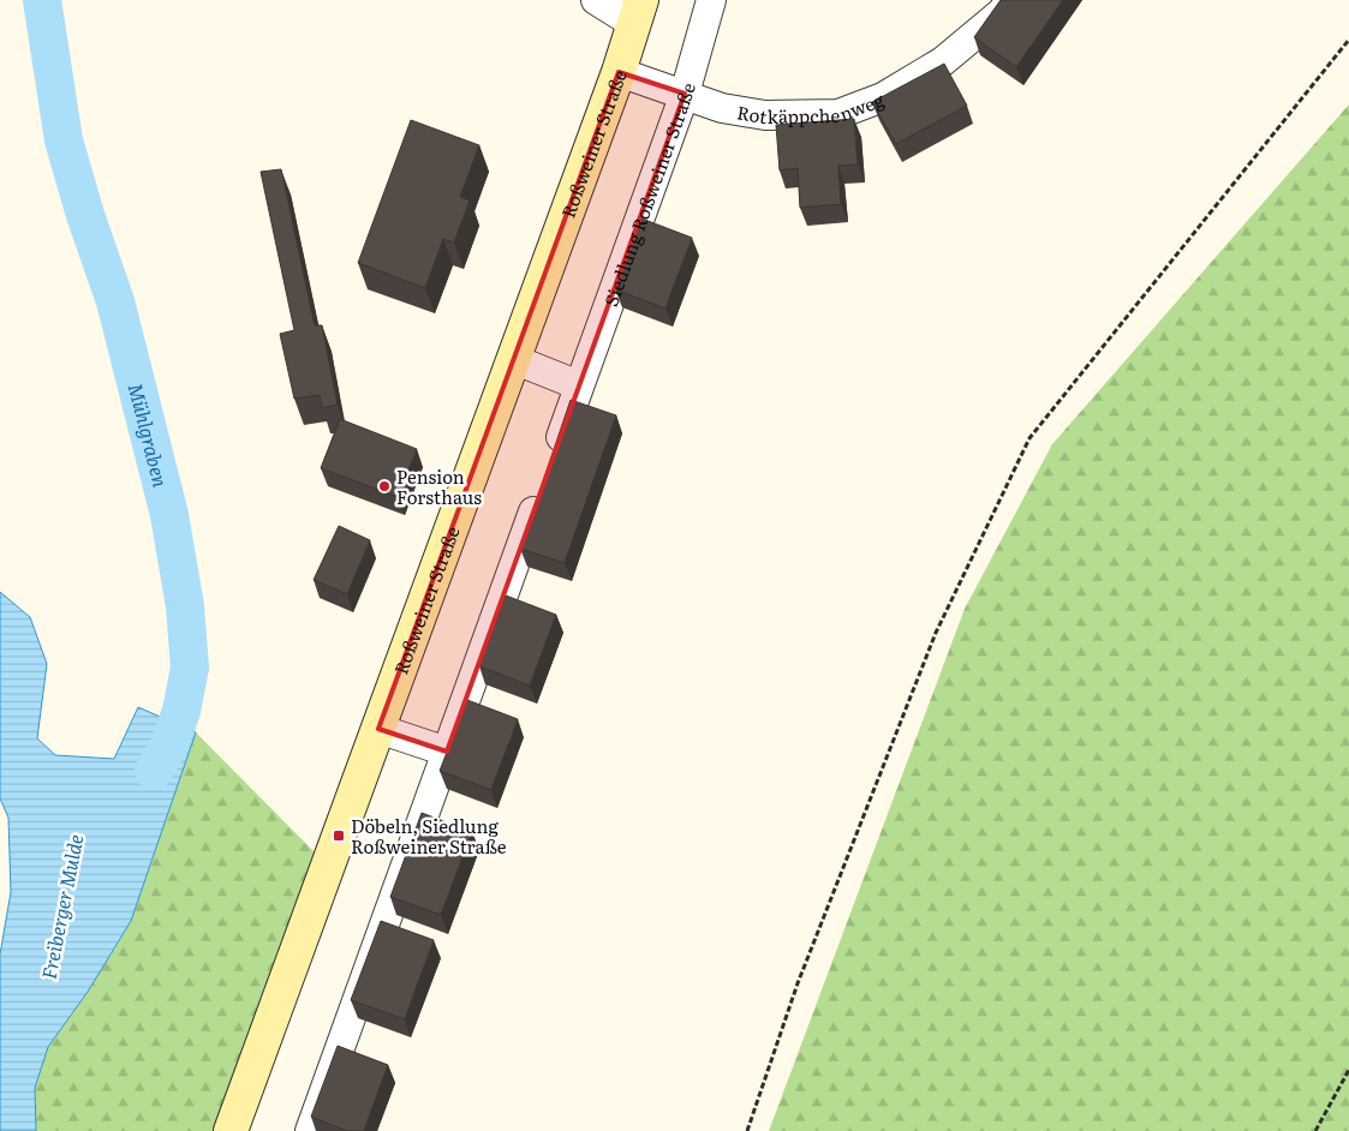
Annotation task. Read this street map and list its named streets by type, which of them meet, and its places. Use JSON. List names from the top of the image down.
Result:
{
  "streets": {
    "main road": ["Roßweiner Straße"],
    "street": ["Rotkäppchenweg", "Siedlung Roßweiner Straße"]
  },
  "crossings": [
    ["Rotkäppchenweg", "Roßweiner Straße"],
    ["Rotkäppchenweg", "Siedlung Roßweiner Straße"]
  ],
  "water": ["Mühlgraben", "Freiberger Mulde"],
  "places": {
    "other": ["Pension Forsthaus"],
    "transit": ["Döbeln, Siedlung Roßweiner Straße"]
  }
}
